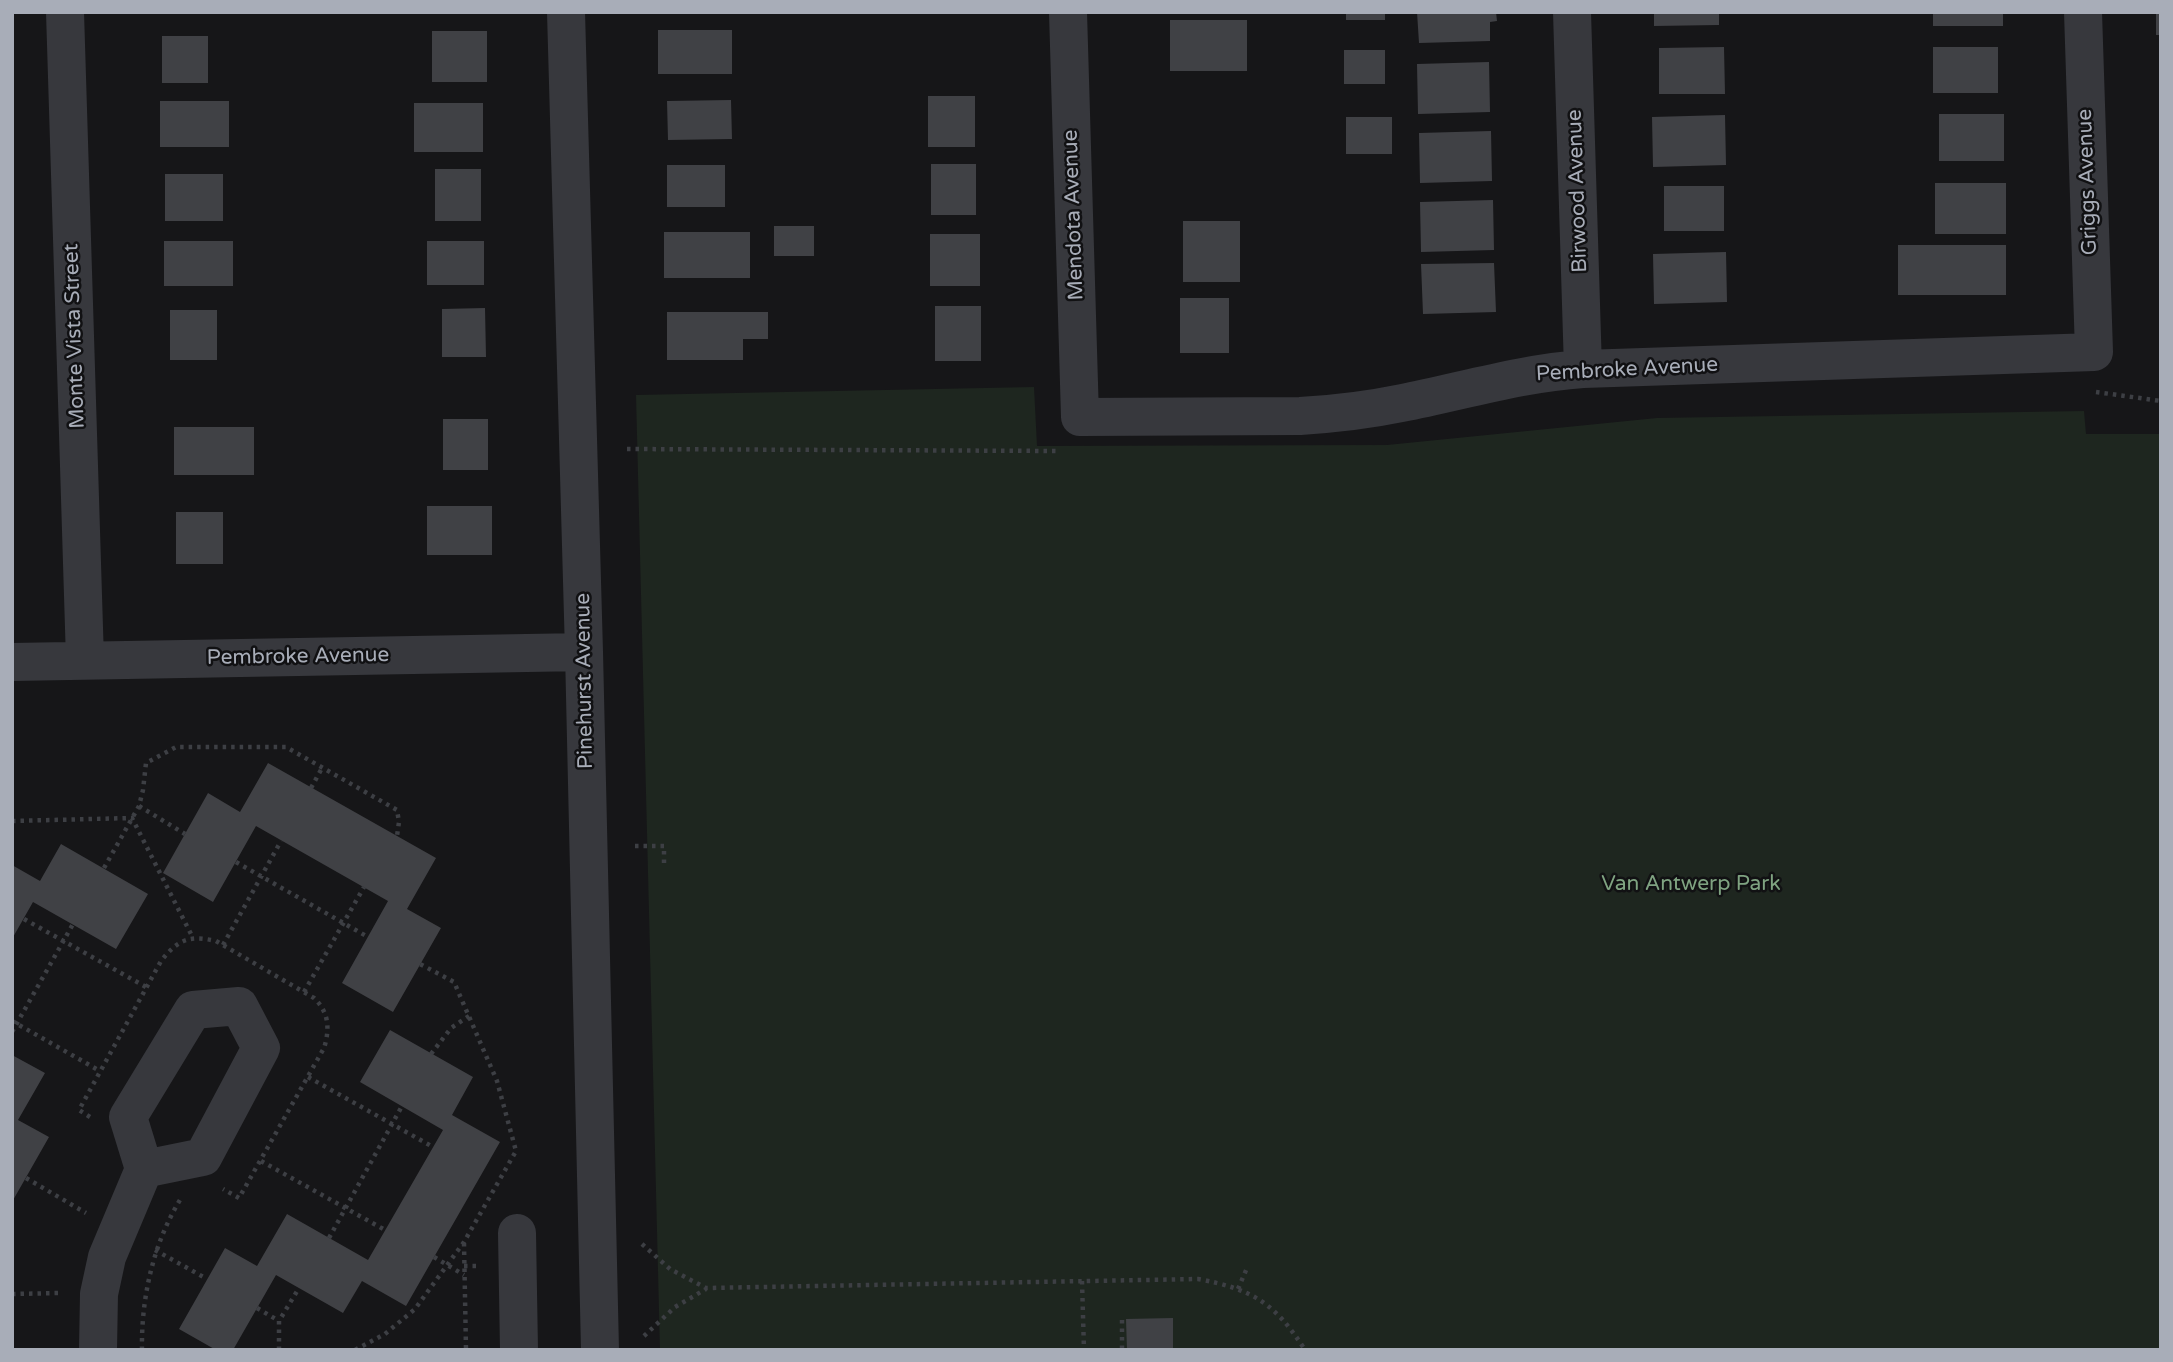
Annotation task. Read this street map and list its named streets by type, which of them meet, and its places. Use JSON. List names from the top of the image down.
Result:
{
  "streets": {
    "street": [
      "Griggs Avenue",
      "Birwood Avenue",
      "Mendota Avenue",
      "Monte Vista Street",
      "Pembroke Avenue",
      "Pinehurst Avenue"
    ]
  },
  "crossings": [
    ["Griggs Avenue", "Pembroke Avenue"],
    ["Birwood Avenue", "Pembroke Avenue"],
    ["Mendota Avenue", "Pembroke Avenue"],
    ["Monte Vista Street", "Pembroke Avenue"],
    ["Pembroke Avenue", "Pinehurst Avenue"]
  ],
  "parks": ["Van Antwerp Park"]
}
